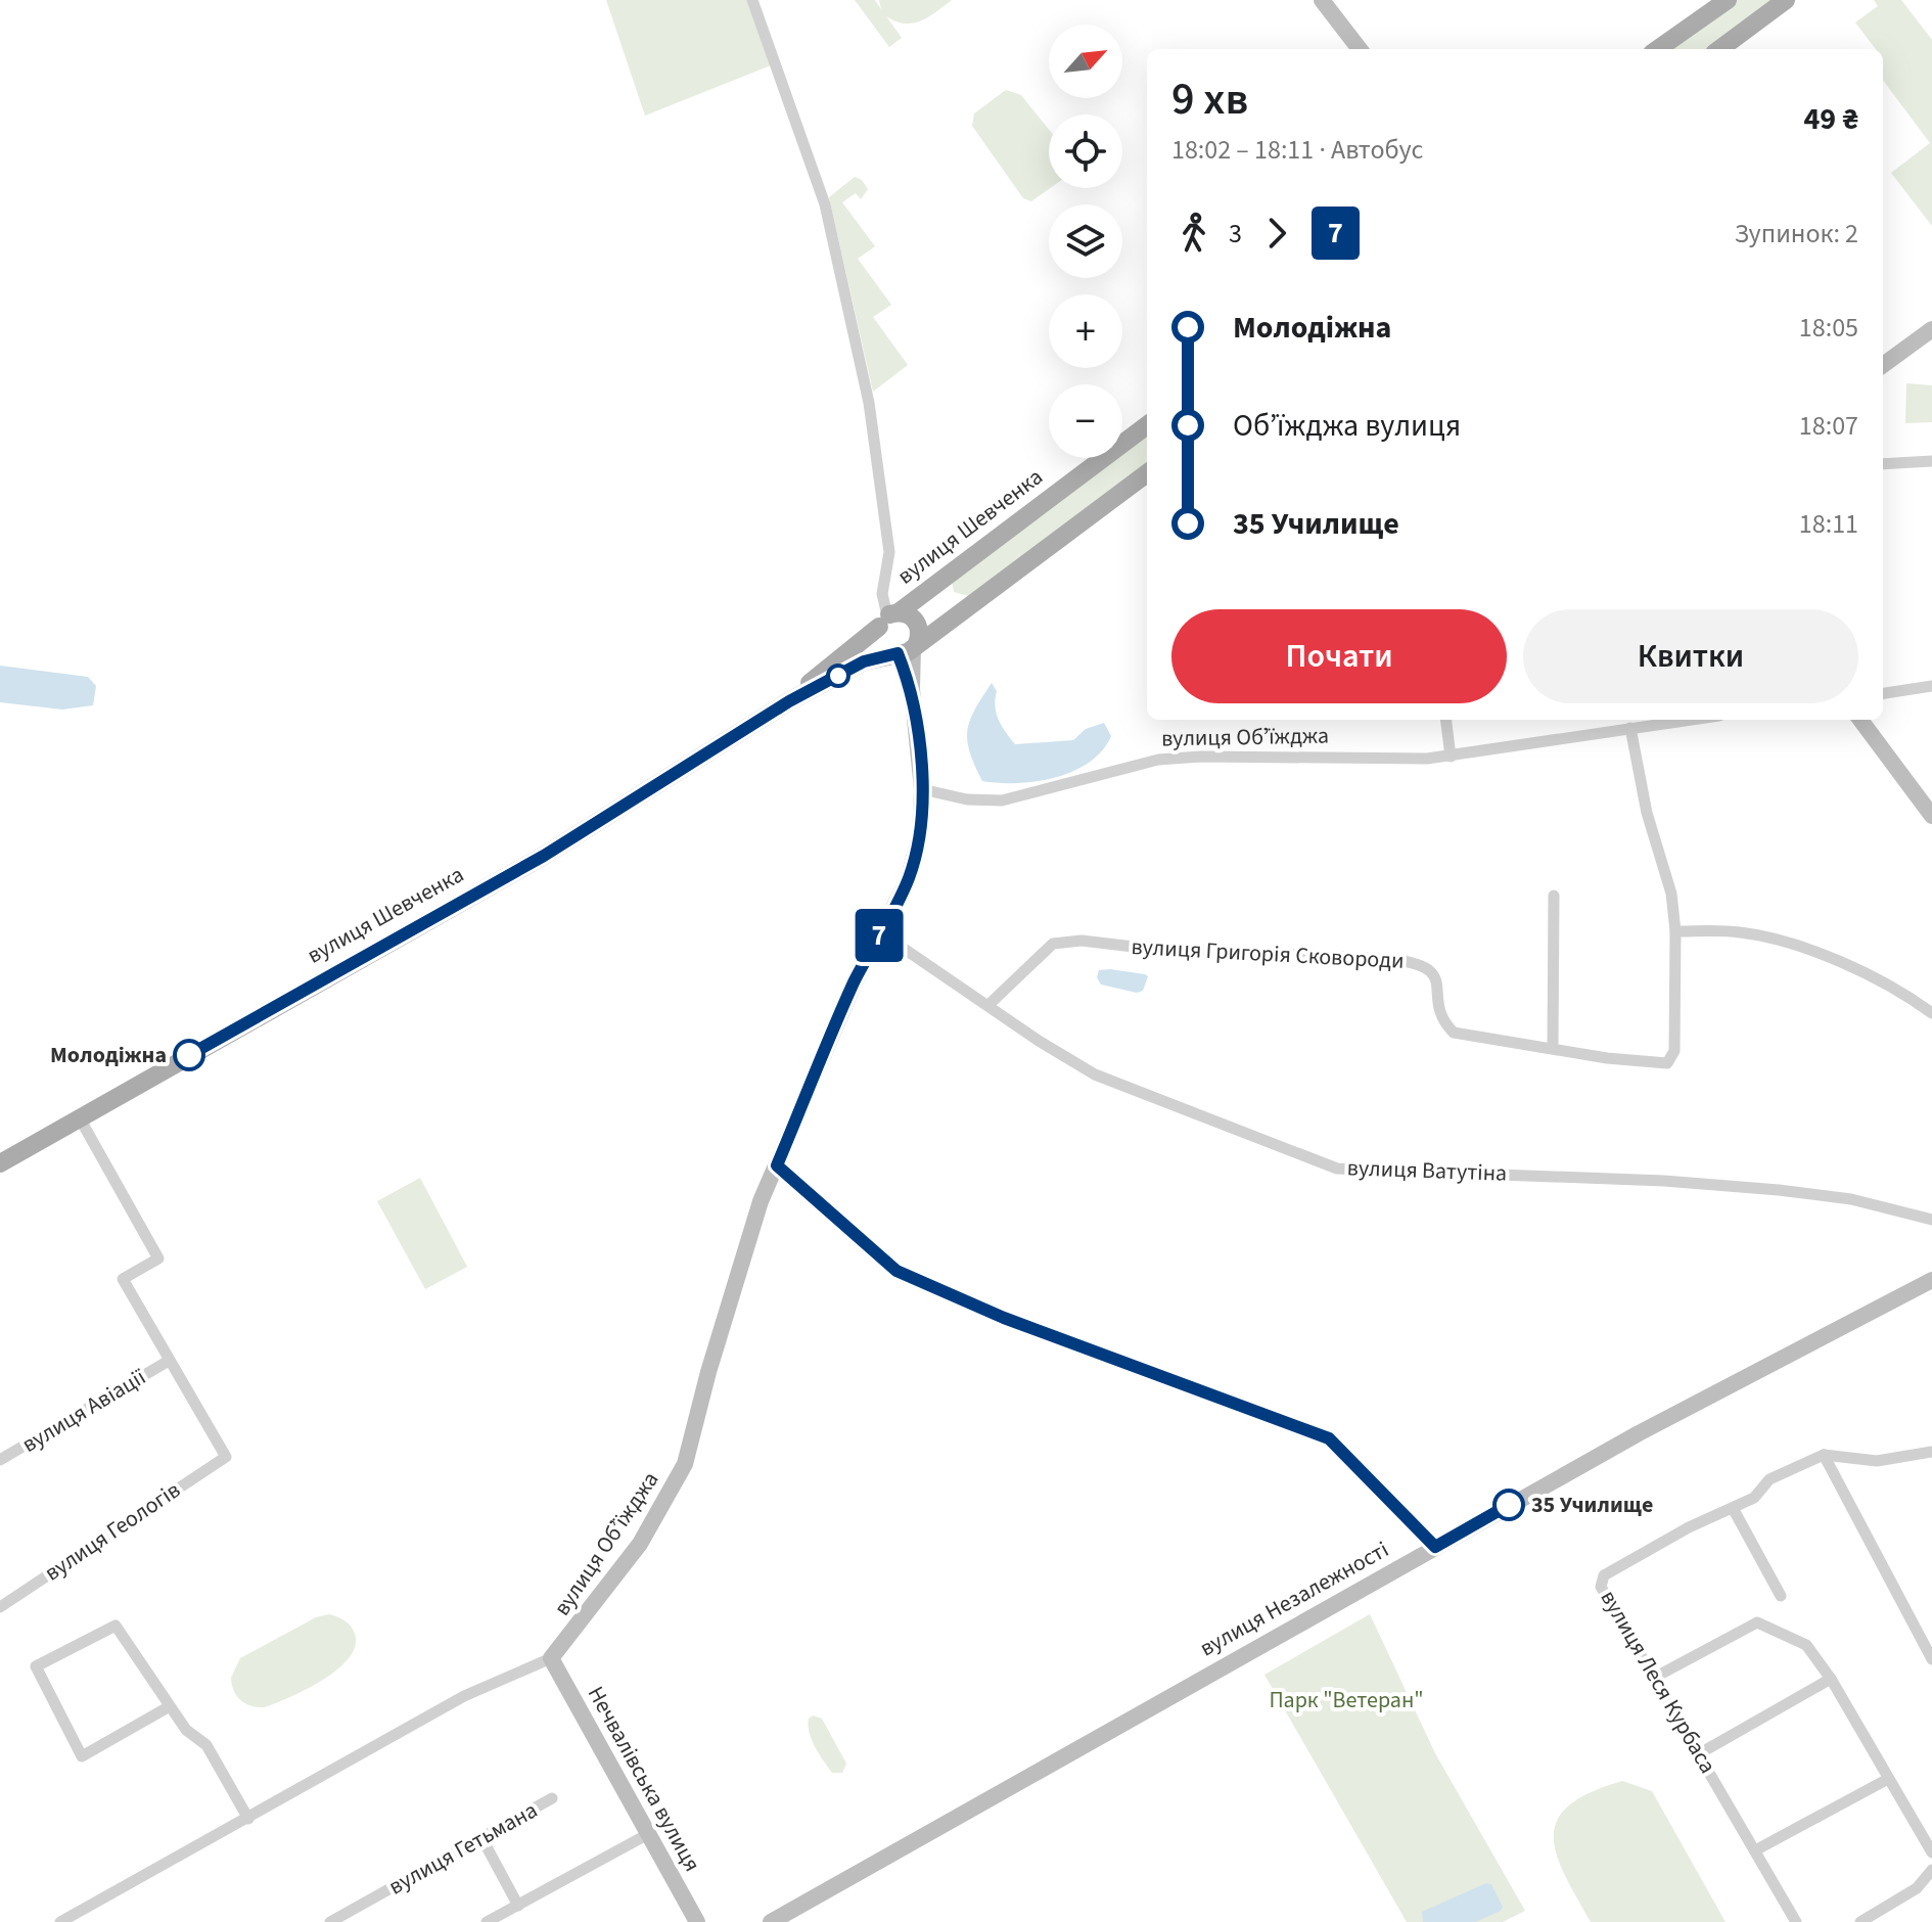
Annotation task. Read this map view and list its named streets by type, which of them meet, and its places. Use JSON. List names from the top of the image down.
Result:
{
  "streets": {
    "main road": ["вулиця Шевченка"],
    "street": [
      "вулиця Обʼїжджа",
      "вулиця Григорія Сковороди",
      "вулиця Ватутіна",
      "вулиця Авіації",
      "вулиця Геологів",
      "вулиця Незалежності",
      "вулиця Леся Курбаса",
      "Нечвалівська вулиця",
      "вулиця Гетьмана"
    ]
  },
  "crossings": [
    ["вулиця Шевченка", "вулиця Обʼїжджа"],
    ["вулиця Обʼїжджа", "вулиця Григорія Сковороди"],
    ["вулиця Обʼїжджа", "вулиця Ватутіна"],
    ["вулиця Обʼїжджа", "Нечвалівська вулиця"],
    ["вулиця Григорія Сковороди", "вулиця Ватутіна"],
    ["вулиця Авіації", "вулиця Геологів"]
  ],
  "parks": ["Парк \"Ветеран\""],
  "places": ["Молодіжна", "35 Училище"],
  "lines": ["bus line 7"],
  "north": "top right",
  "page": {
    "on_map": "7",
    "map_buttons": ["+", "−"],
    "heading": ["9 хв", "18:02 – 18:11 · Автобус", "49 ₴"],
    "legs": ["3", "7", "Зупинок: 2"],
    "list": [
      {
        "name": "Молодіжна",
        "value": "18:05"
      },
      {
        "name": "Об’їжджа вулиця",
        "value": "18:07"
      },
      {
        "name": "35 Училище",
        "value": "18:11"
      }
    ],
    "buttons": ["Почати", "Квитки"]
  }
}
